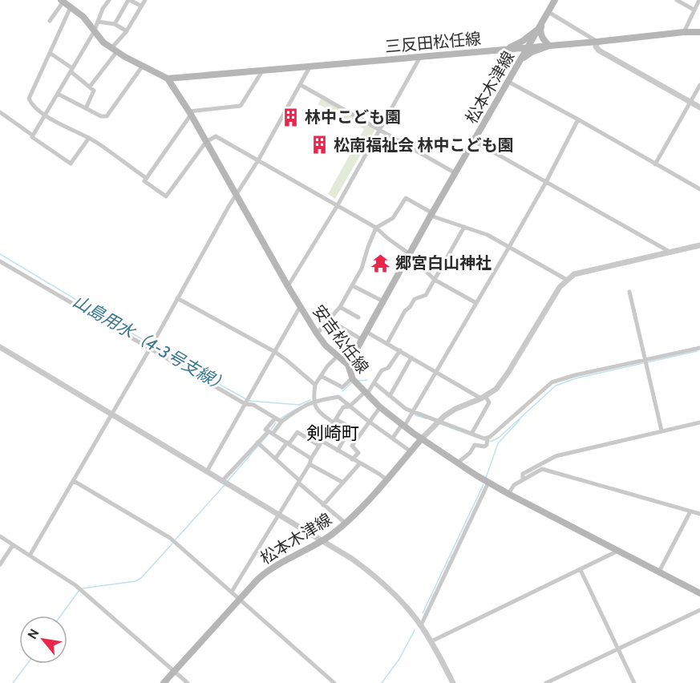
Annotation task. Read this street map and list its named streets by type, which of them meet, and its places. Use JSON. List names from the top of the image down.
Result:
{
  "streets": {
    "main road": ["三反田松任線", "松本木津線", "安吉松任線"]
  },
  "crossings": [
    ["三反田松任線", "松本木津線"],
    ["三反田松任線", "安吉松任線"],
    ["松本木津線", "安吉松任線"]
  ],
  "districts": ["剣崎町"],
  "water": ["山島用水（4-3号支線）"],
  "places": {
    "building": ["林中こども園", "松南福祉会 林中こども園"],
    "temple": ["郷宮白山神社"]
  },
  "north": "top left"
}
